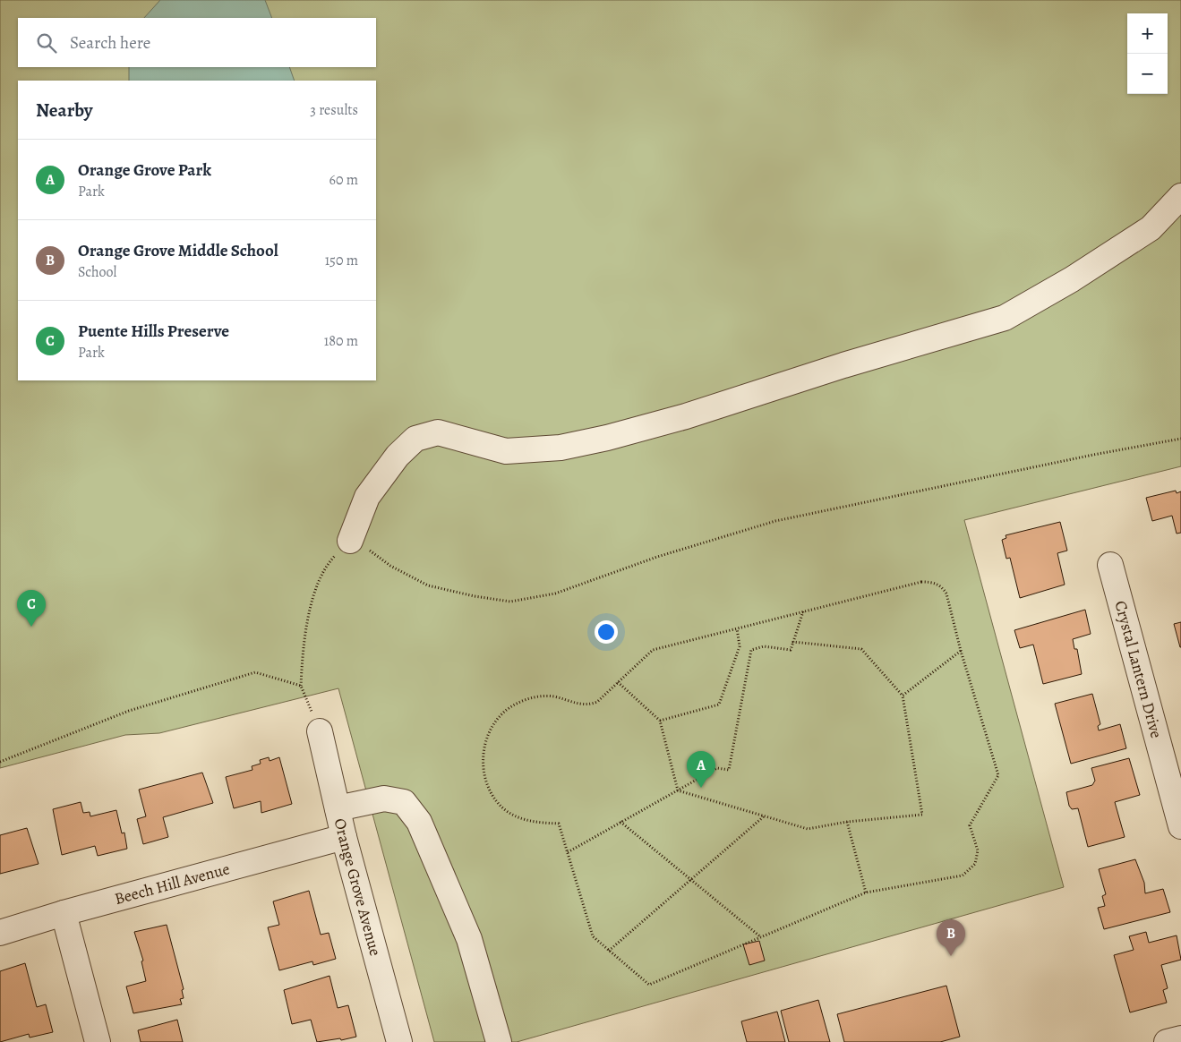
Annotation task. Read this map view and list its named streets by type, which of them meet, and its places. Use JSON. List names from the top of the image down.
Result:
{
  "streets": {
    "street": ["Crystal Lantern Drive", "Beech Hill Avenue", "Orange Grove Avenue"]
  },
  "crossings": [
    ["Beech Hill Avenue", "Orange Grove Avenue"]
  ],
  "page": {
    "map_buttons": ["+", "−"],
    "search": "Search here",
    "heading": ["Nearby", "3 results"],
    "list": [
      {
        "mark": "A",
        "name": "Orange Grove Park",
        "note": "Park",
        "value": "60 m"
      },
      {
        "mark": "B",
        "name": "Orange Grove Middle School",
        "note": "School",
        "value": "150 m"
      },
      {
        "mark": "C",
        "name": "Puente Hills Preserve",
        "note": "Park",
        "value": "180 m"
      }
    ],
    "pins": ["C", "A", "B"]
  }
}
